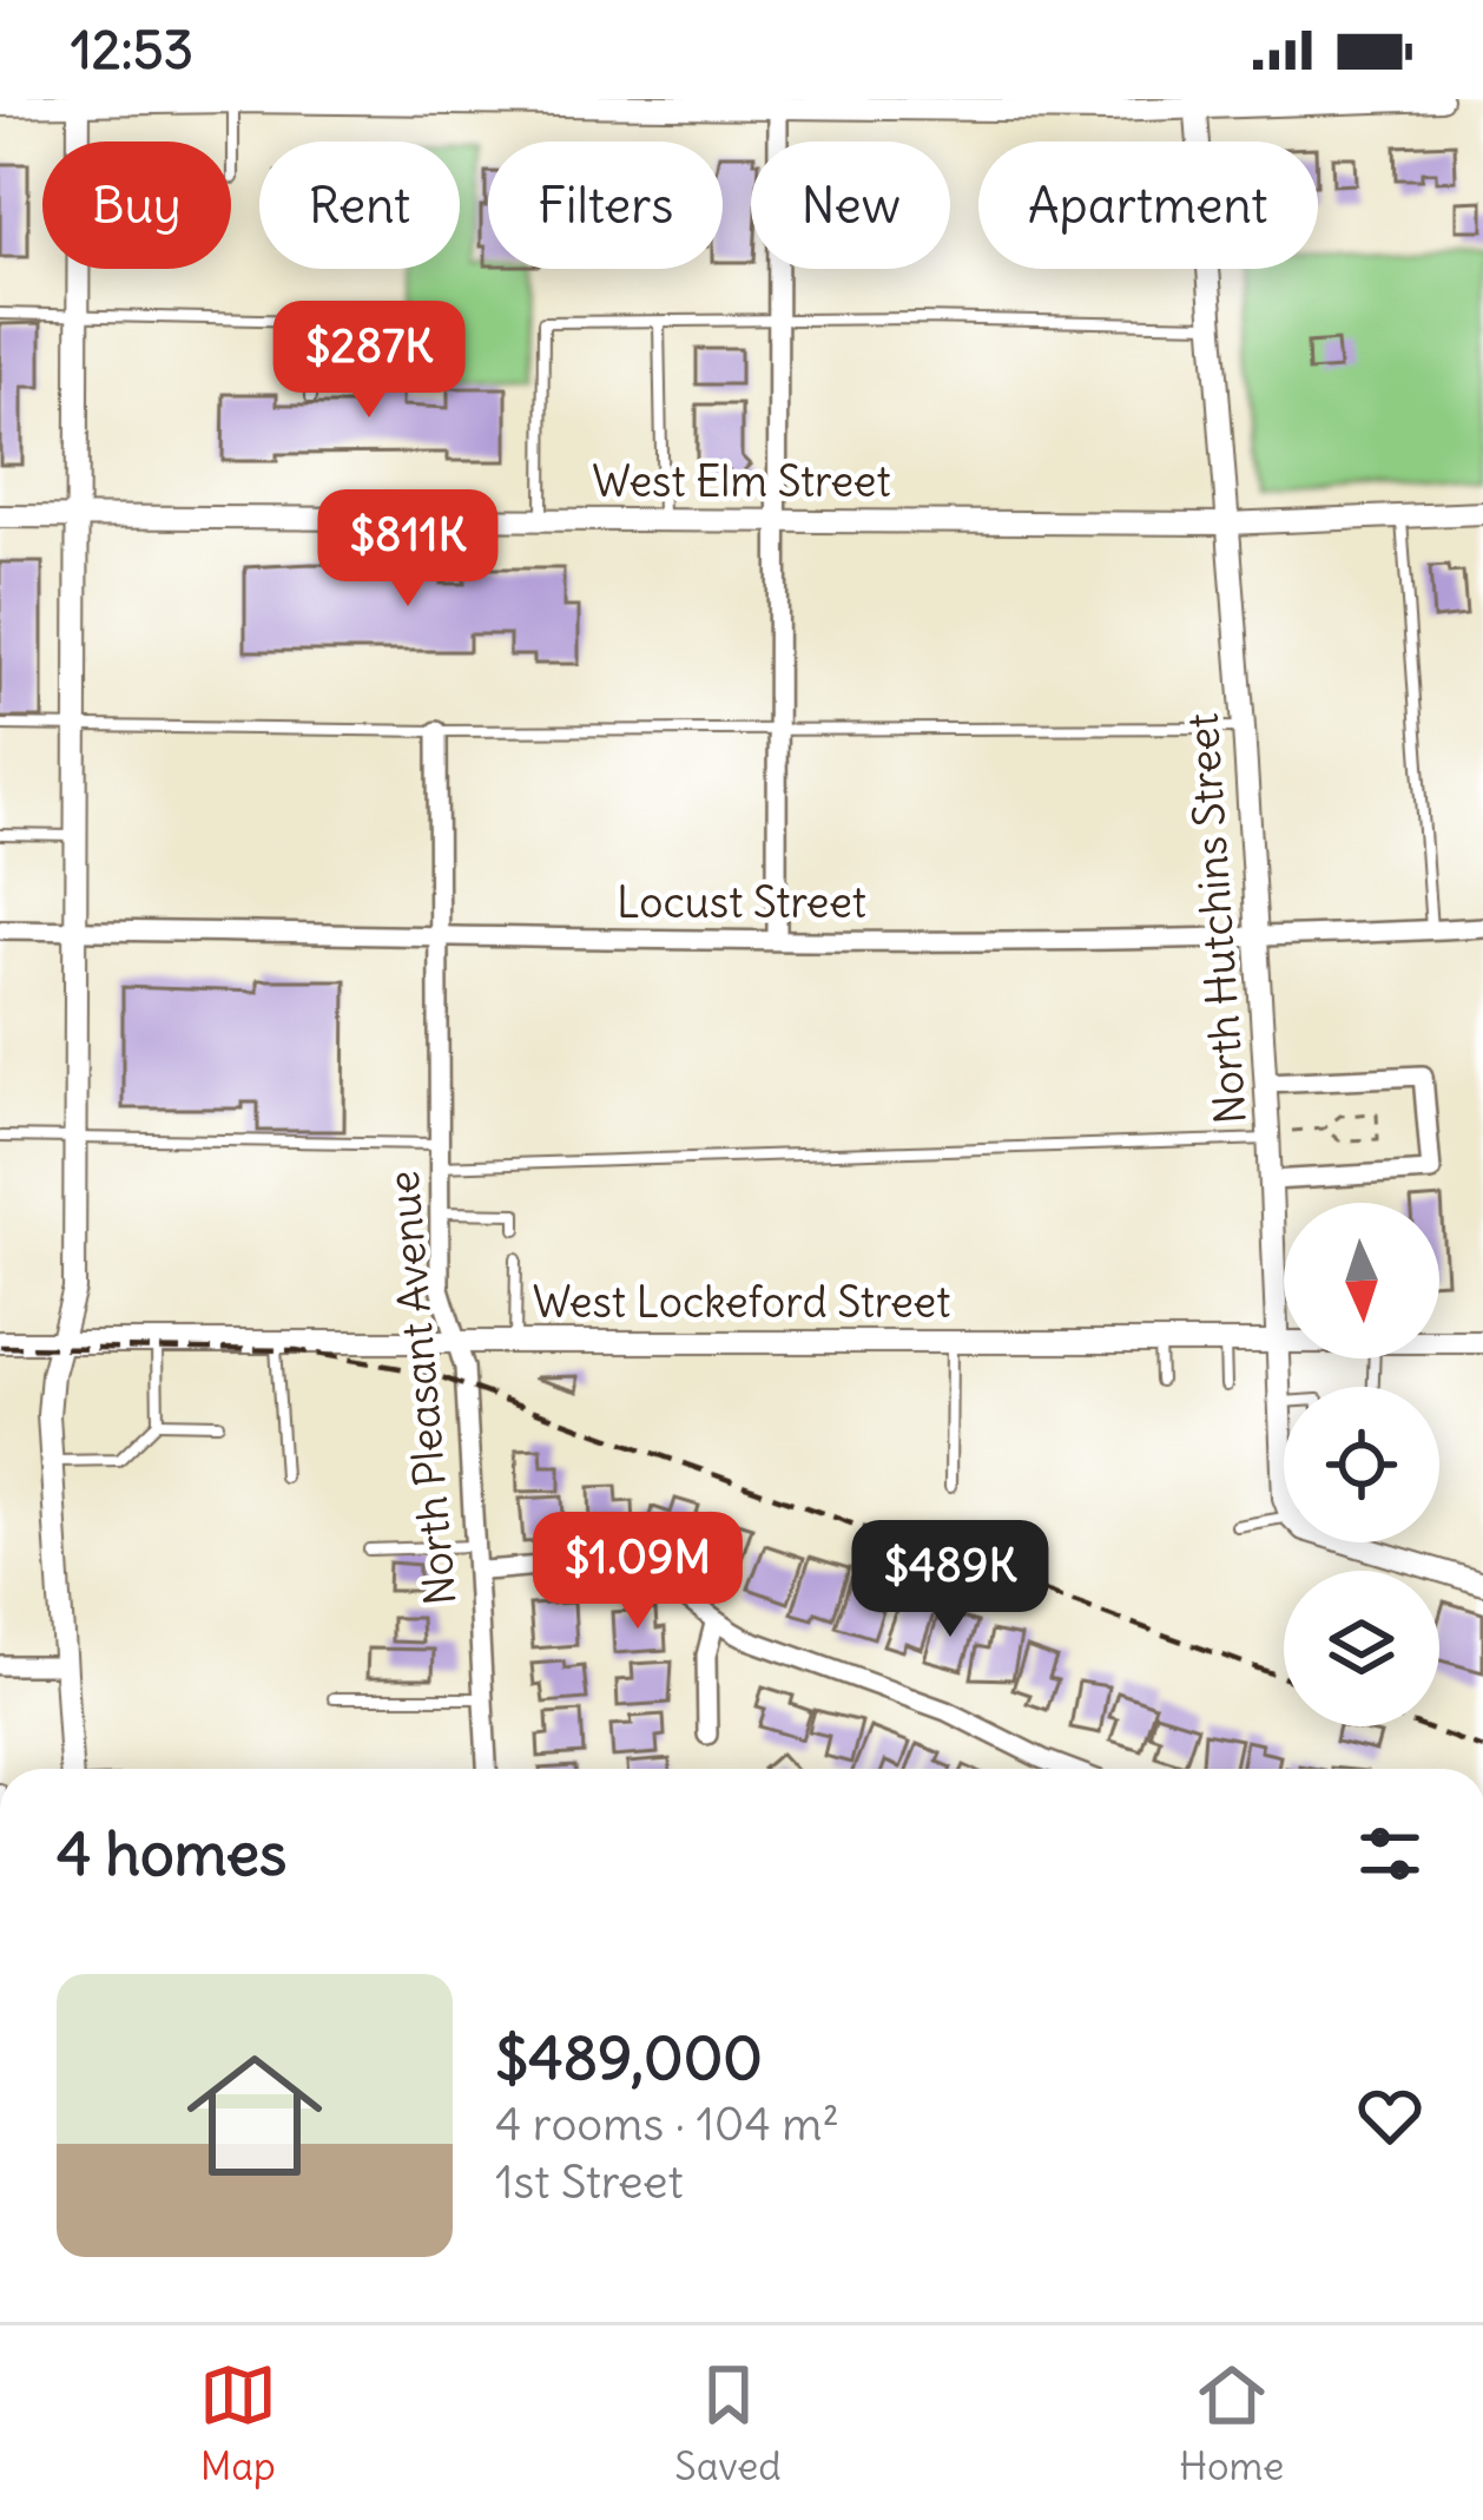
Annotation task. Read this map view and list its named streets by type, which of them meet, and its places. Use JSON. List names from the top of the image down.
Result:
{
  "streets": {
    "street": [
      "West Elm Street",
      "Locust Street",
      "North Hutchins Street",
      "West Lockeford Street",
      "North Pleasant Avenue"
    ]
  },
  "crossings": [
    ["West Elm Street", "North Hutchins Street"],
    ["Locust Street", "North Hutchins Street"],
    ["Locust Street", "North Pleasant Avenue"],
    ["North Hutchins Street", "West Lockeford Street"],
    ["West Lockeford Street", "North Pleasant Avenue"]
  ],
  "north": "bottom",
  "page": {
    "status": "12:53",
    "chip": [
      "Buy",
      "Rent",
      "Filters",
      "New",
      "Apartment"
    ],
    "price": [
      "$287K",
      "$811K",
      "$1.09M",
      "$489K"
    ],
    "heading": "4 homes",
    "list": [
      {
        "name": "$489,000",
        "note": "4 rooms · 104 m² · 1st Street"
      }
    ],
    "tabs": ["Map", "Saved", "Home"]
  }
}
